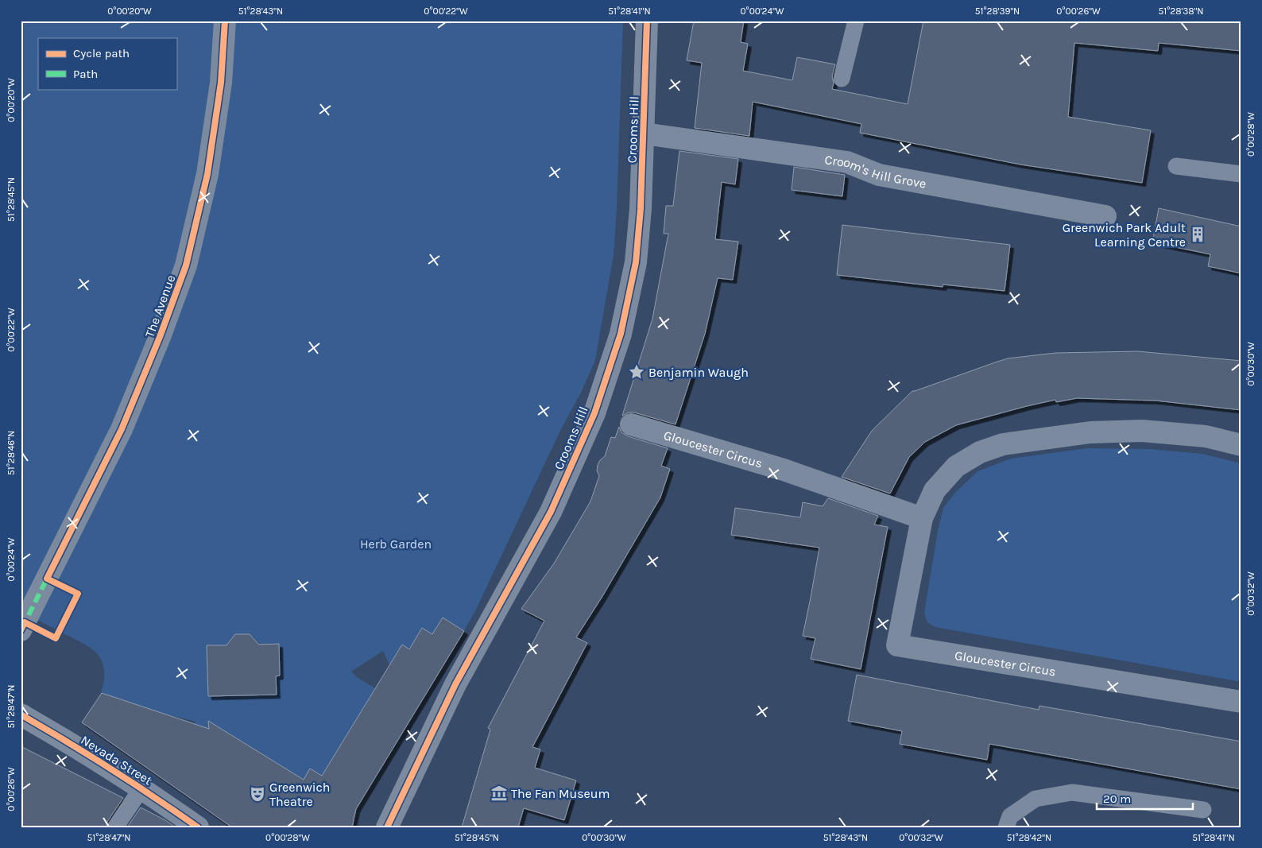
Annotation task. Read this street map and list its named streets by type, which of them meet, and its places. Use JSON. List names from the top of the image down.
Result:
{
  "streets": {
    "street": [
      "Crooms Hill",
      "Croom's Hill Grove",
      "The Avenue",
      "Gloucester Circus",
      "Nevada Street"
    ]
  },
  "crossings": [
    ["Crooms Hill", "Croom's Hill Grove"]
  ],
  "parks": ["Herb Garden"],
  "places": {
    "building": ["Greenwich Park Adult Learning Centre"],
    "place": ["Benjamin Waugh"],
    "museum": ["The Fan Museum"],
    "theatre": ["Greenwich Theatre"]
  },
  "legend": ["Cycle path", "Path"],
  "scale_bar": "20 m",
  "coordinates": [
    "0°00'20\"W",
    "51°28'43\"N",
    "0°00'22\"W",
    "51°28'41\"N",
    "0°00'24\"W",
    "51°28'39\"N",
    "0°00'26\"W",
    "51°28'38\"N",
    "0°00'28\"W",
    "51°28'45\"N",
    "0°00'30\"W",
    "51°28'46\"N",
    "0°00'32\"W",
    "51°28'47\"N",
    "51°28'42\"N"
  ]
}
